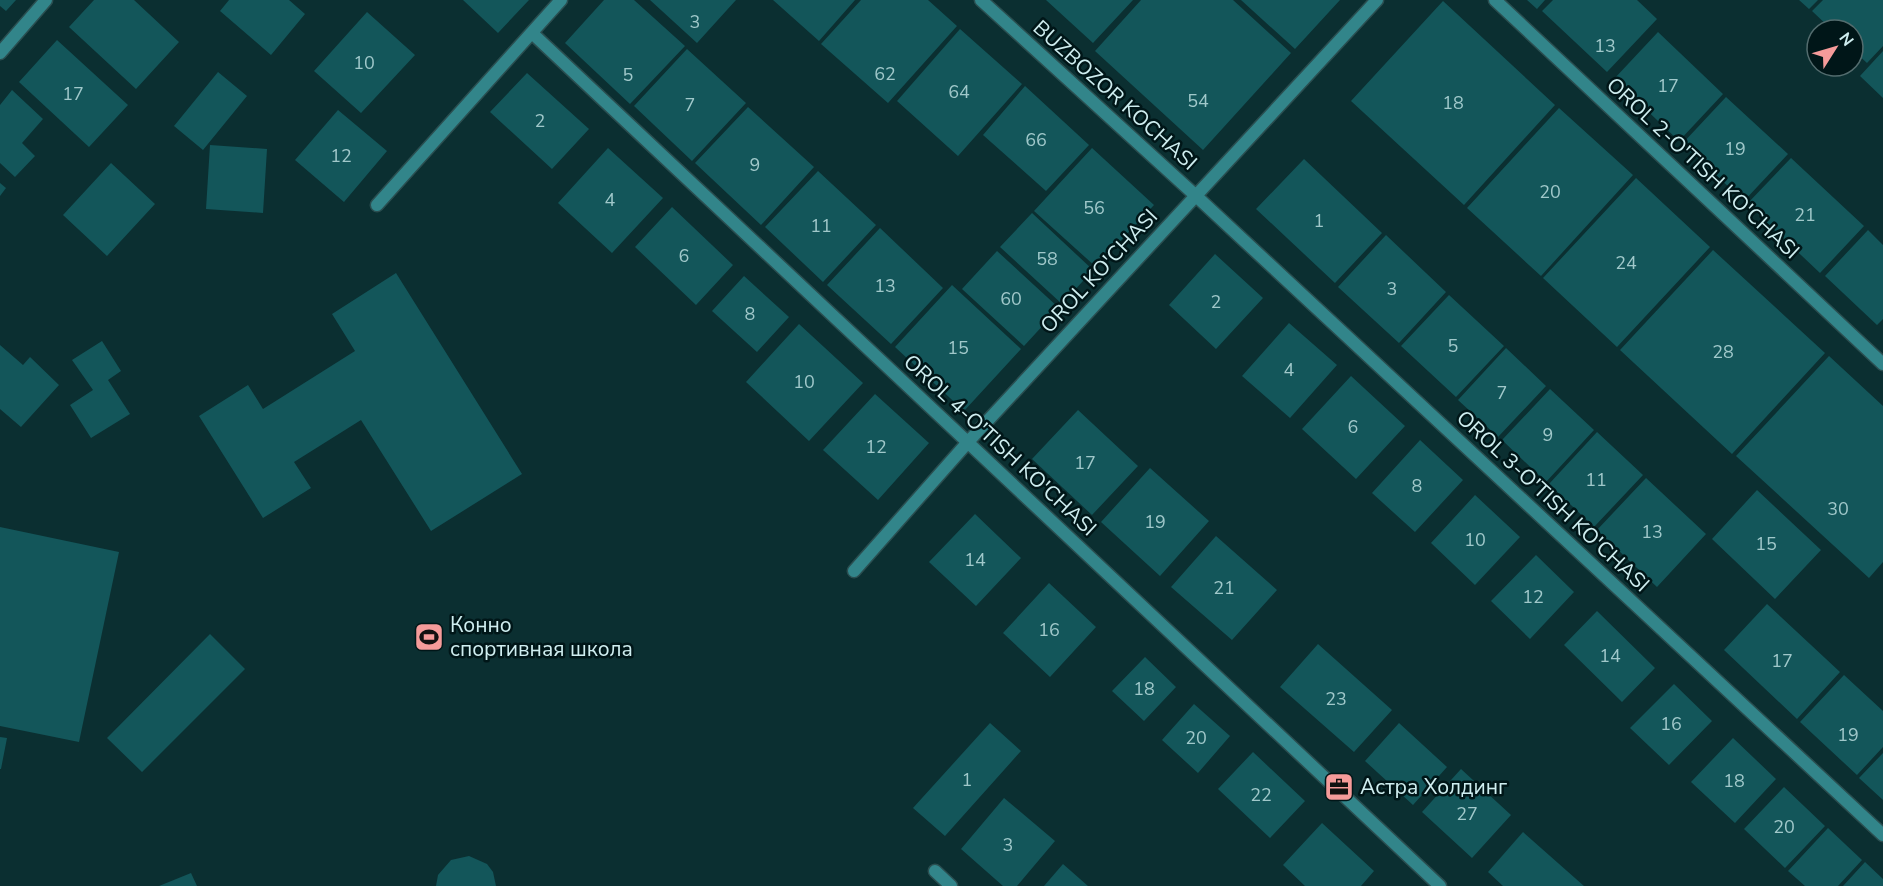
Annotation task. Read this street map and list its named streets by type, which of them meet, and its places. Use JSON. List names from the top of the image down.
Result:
{
  "streets": {
    "street": [
      "BUZBOZOR KOCHASI",
      "OROL 2-O'TISH KO'CHASI",
      "OROL KO'CHASI",
      "OROL 4-O'TISH KO'CHASI",
      "OROL 3-O'TISH KO'CHASI"
    ]
  },
  "crossings": [
    ["BUZBOZOR KOCHASI", "OROL KO'CHASI"],
    ["BUZBOZOR KOCHASI", "OROL 3-O'TISH KO'CHASI"],
    ["OROL KO'CHASI", "OROL 4-O'TISH KO'CHASI"],
    ["OROL KO'CHASI", "OROL 3-O'TISH KO'CHASI"]
  ],
  "places": {
    "sports": ["Конно спортивная школа"],
    "office": ["Астра Холдинг"]
  },
  "house_numbers": [
    "3",
    "13",
    "10",
    "62",
    "5",
    "17",
    "64",
    "17",
    "54",
    "18",
    "7",
    "2",
    "66",
    "19",
    "12",
    "9",
    "20",
    "4",
    "56",
    "21",
    "1",
    "11",
    "6",
    "58",
    "24",
    "13",
    "3",
    "60",
    "2",
    "8",
    "5",
    "15",
    "28",
    "4",
    "10",
    "7",
    "6",
    "9",
    "12",
    "17",
    "11",
    "8",
    "30",
    "19",
    "13",
    "10",
    "15",
    "14",
    "21",
    "12",
    "16",
    "14",
    "17",
    "18",
    "23",
    "16",
    "19",
    "20",
    "1",
    "18",
    "22",
    "27",
    "20",
    "3"
  ],
  "north": "top right"
}
